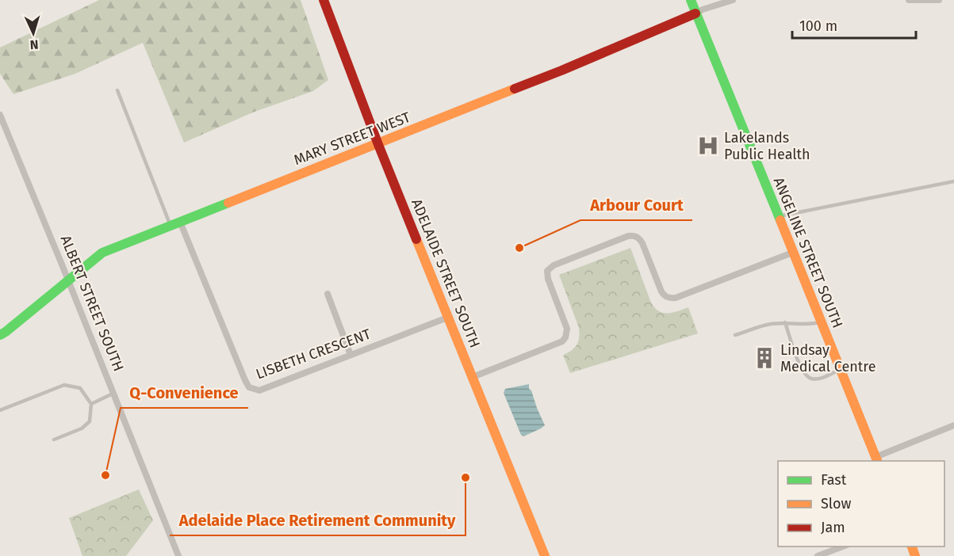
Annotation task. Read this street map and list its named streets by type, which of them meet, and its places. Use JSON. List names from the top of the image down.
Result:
{
  "streets": {
    "street": [
      "MARY STREET WEST",
      "ANGELINE STREET SOUTH",
      "ADELAIDE STREET SOUTH",
      "ALBERT STREET SOUTH",
      "LISBETH CRESCENT"
    ]
  },
  "crossings": [
    ["MARY STREET WEST", "ANGELINE STREET SOUTH"],
    ["MARY STREET WEST", "ADELAIDE STREET SOUTH"],
    ["MARY STREET WEST", "ALBERT STREET SOUTH"],
    ["MARY STREET WEST", "LISBETH CRESCENT"],
    ["ADELAIDE STREET SOUTH", "LISBETH CRESCENT"]
  ],
  "places": {
    "hospital": ["Lakelands Public Health"],
    "other": ["Arbour Court", "Q-Convenience", "Adelaide Place Retirement Community"],
    "building": ["Lindsay Medical Centre"]
  },
  "legend": ["Fast", "Slow", "Jam"],
  "scale_bar": "100 m",
  "north": "bottom"
}
